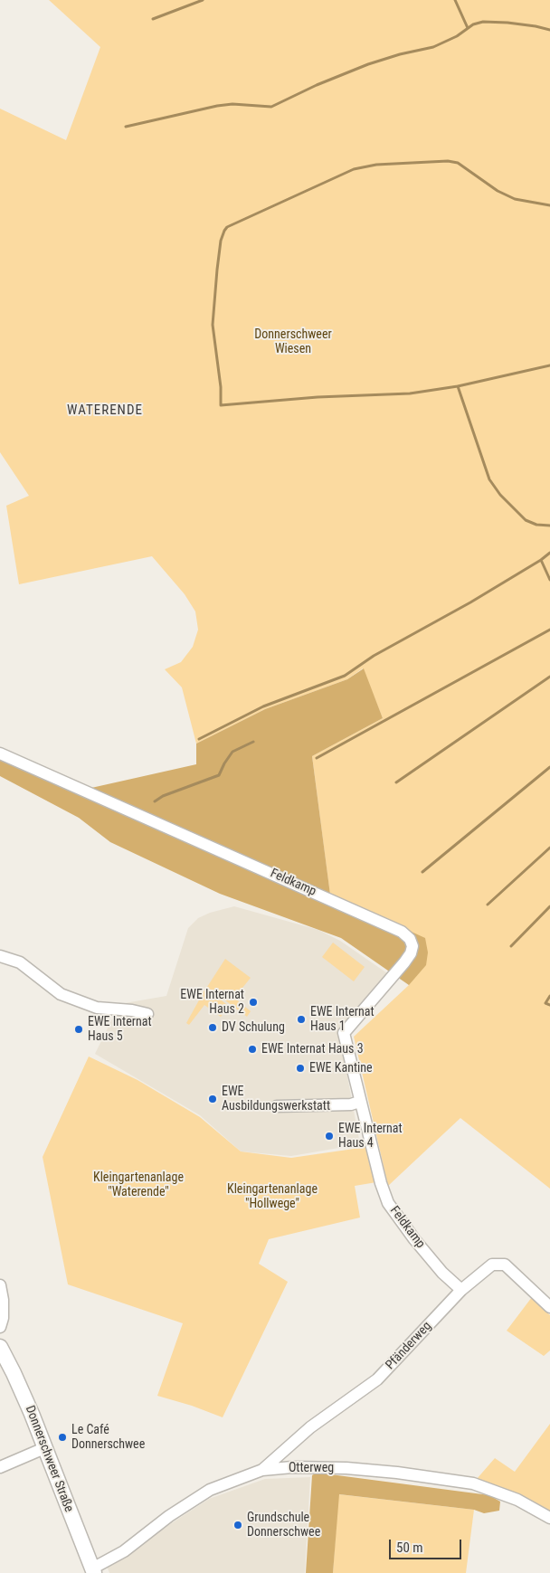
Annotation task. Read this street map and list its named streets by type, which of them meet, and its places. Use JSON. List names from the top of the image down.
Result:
{
  "streets": {
    "main road": ["Donnerschweer Straße"],
    "street": ["Feldkamp", "Pfänderweg", "Otterweg"]
  },
  "crossings": [
    ["Feldkamp", "Pfänderweg"],
    ["Pfänderweg", "Otterweg"],
    ["Donnerschweer Straße", "Otterweg"]
  ],
  "districts": ["WATERENDE"],
  "parks": ["Donnerschweer Wiesen", "Kleingartenanlage \"Waterende\"", "Kleingartenanlage \"Hollwege\""],
  "places": [
    "EWE Internat Haus 2",
    "EWE Internat Haus 1",
    "DV Schulung",
    "EWE Internat Haus 5",
    "EWE Internat Haus 3",
    "EWE Kantine",
    "EWE Ausbildungswerkstatt",
    "EWE Internat Haus 4",
    "Le Café Donnerschwee",
    "Grundschule Donnerschwee"
  ],
  "scale_bar": "50 m"
}
